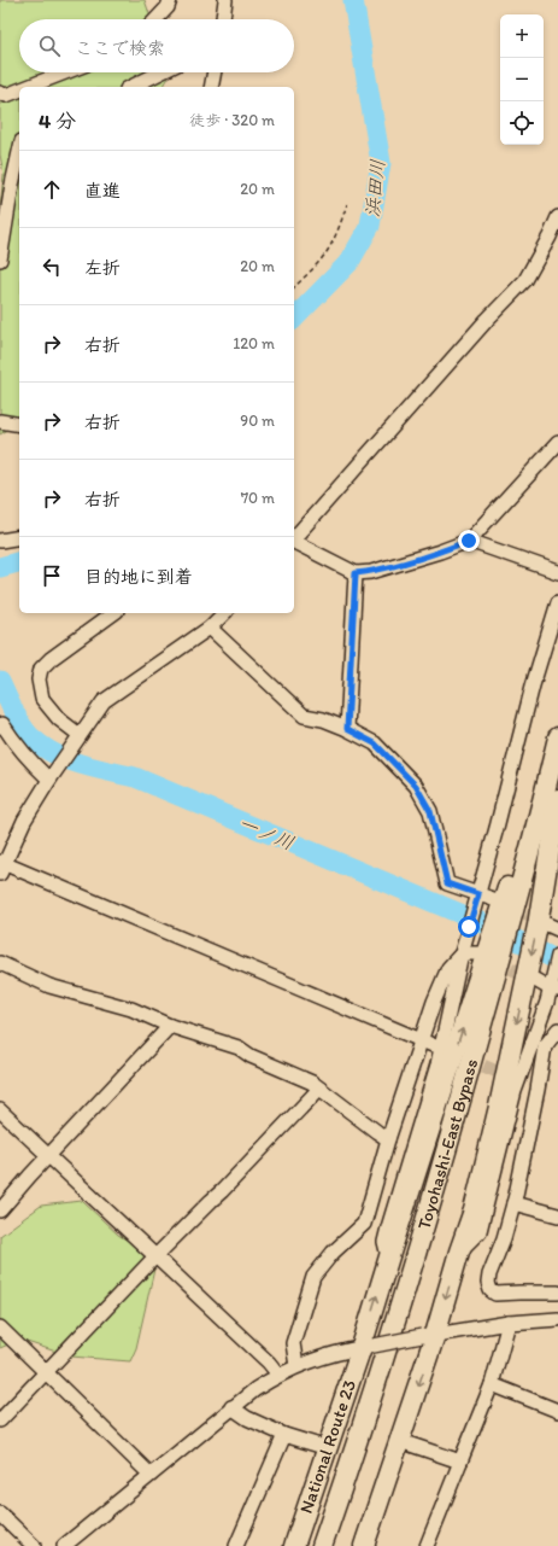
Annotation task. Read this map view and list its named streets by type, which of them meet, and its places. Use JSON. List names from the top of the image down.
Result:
{
  "streets": {
    "highway": ["Toyohashi-East Bypass", "National Route 23"]
  },
  "crossings": [
    ["Toyohashi-East Bypass", "National Route 23"]
  ],
  "water": ["浜田川", "一ノ川"],
  "page": {
    "map_buttons": ["+", "−"],
    "search": "ここで検索",
    "heading": ["4 分", "徒歩 · 320 m"],
    "list": [
      ["直進", "20 m"],
      ["左折", "20 m"],
      ["右折", "120 m"],
      ["右折", "90 m"],
      ["右折", "70 m"],
      "目的地に到着"
    ]
  }
}
